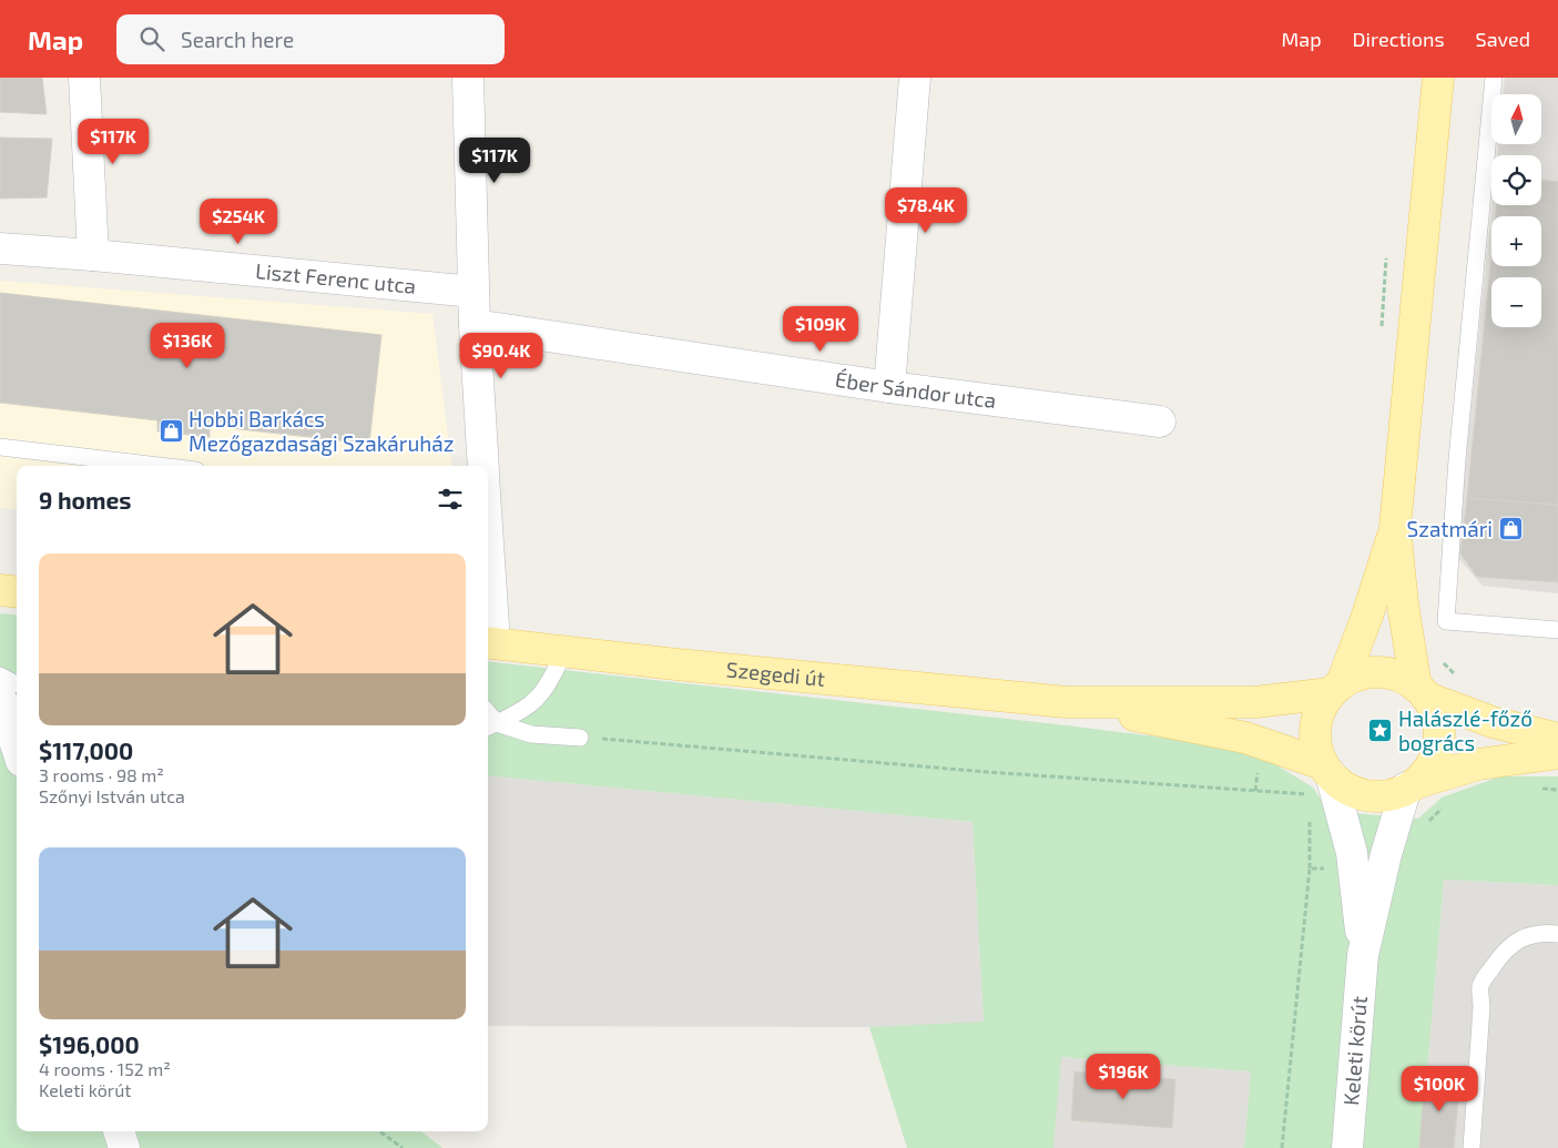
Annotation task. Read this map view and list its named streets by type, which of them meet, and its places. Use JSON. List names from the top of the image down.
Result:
{
  "streets": {
    "main road": ["Szegedi út"],
    "street": ["Liszt Ferenc utca", "Éber Sándor utca", "Keleti körút"]
  },
  "places": {
    "shop": ["Hobbi Barkács Mezőgazdasági Szakáruház", "Szatmári"],
    "place": ["Halászlé-főző bogrács"]
  },
  "north": "top",
  "page": {
    "header": "Map",
    "search": "Search here",
    "nav": ["Map", "Directions", "Saved"],
    "map_buttons": ["+", "−"],
    "price": [
      "$117K",
      "$117K",
      "$78.4K",
      "$254K",
      "$109K",
      "$136K",
      "$90.4K",
      "$196K",
      "$100K"
    ],
    "heading": "9 homes",
    "list": [
      {
        "name": "$117,000",
        "note": "3 rooms · 98 m² · Szőnyi István utca"
      },
      {
        "name": "$196,000",
        "note": "4 rooms · 152 m² · Keleti körút"
      }
    ]
  }
}
